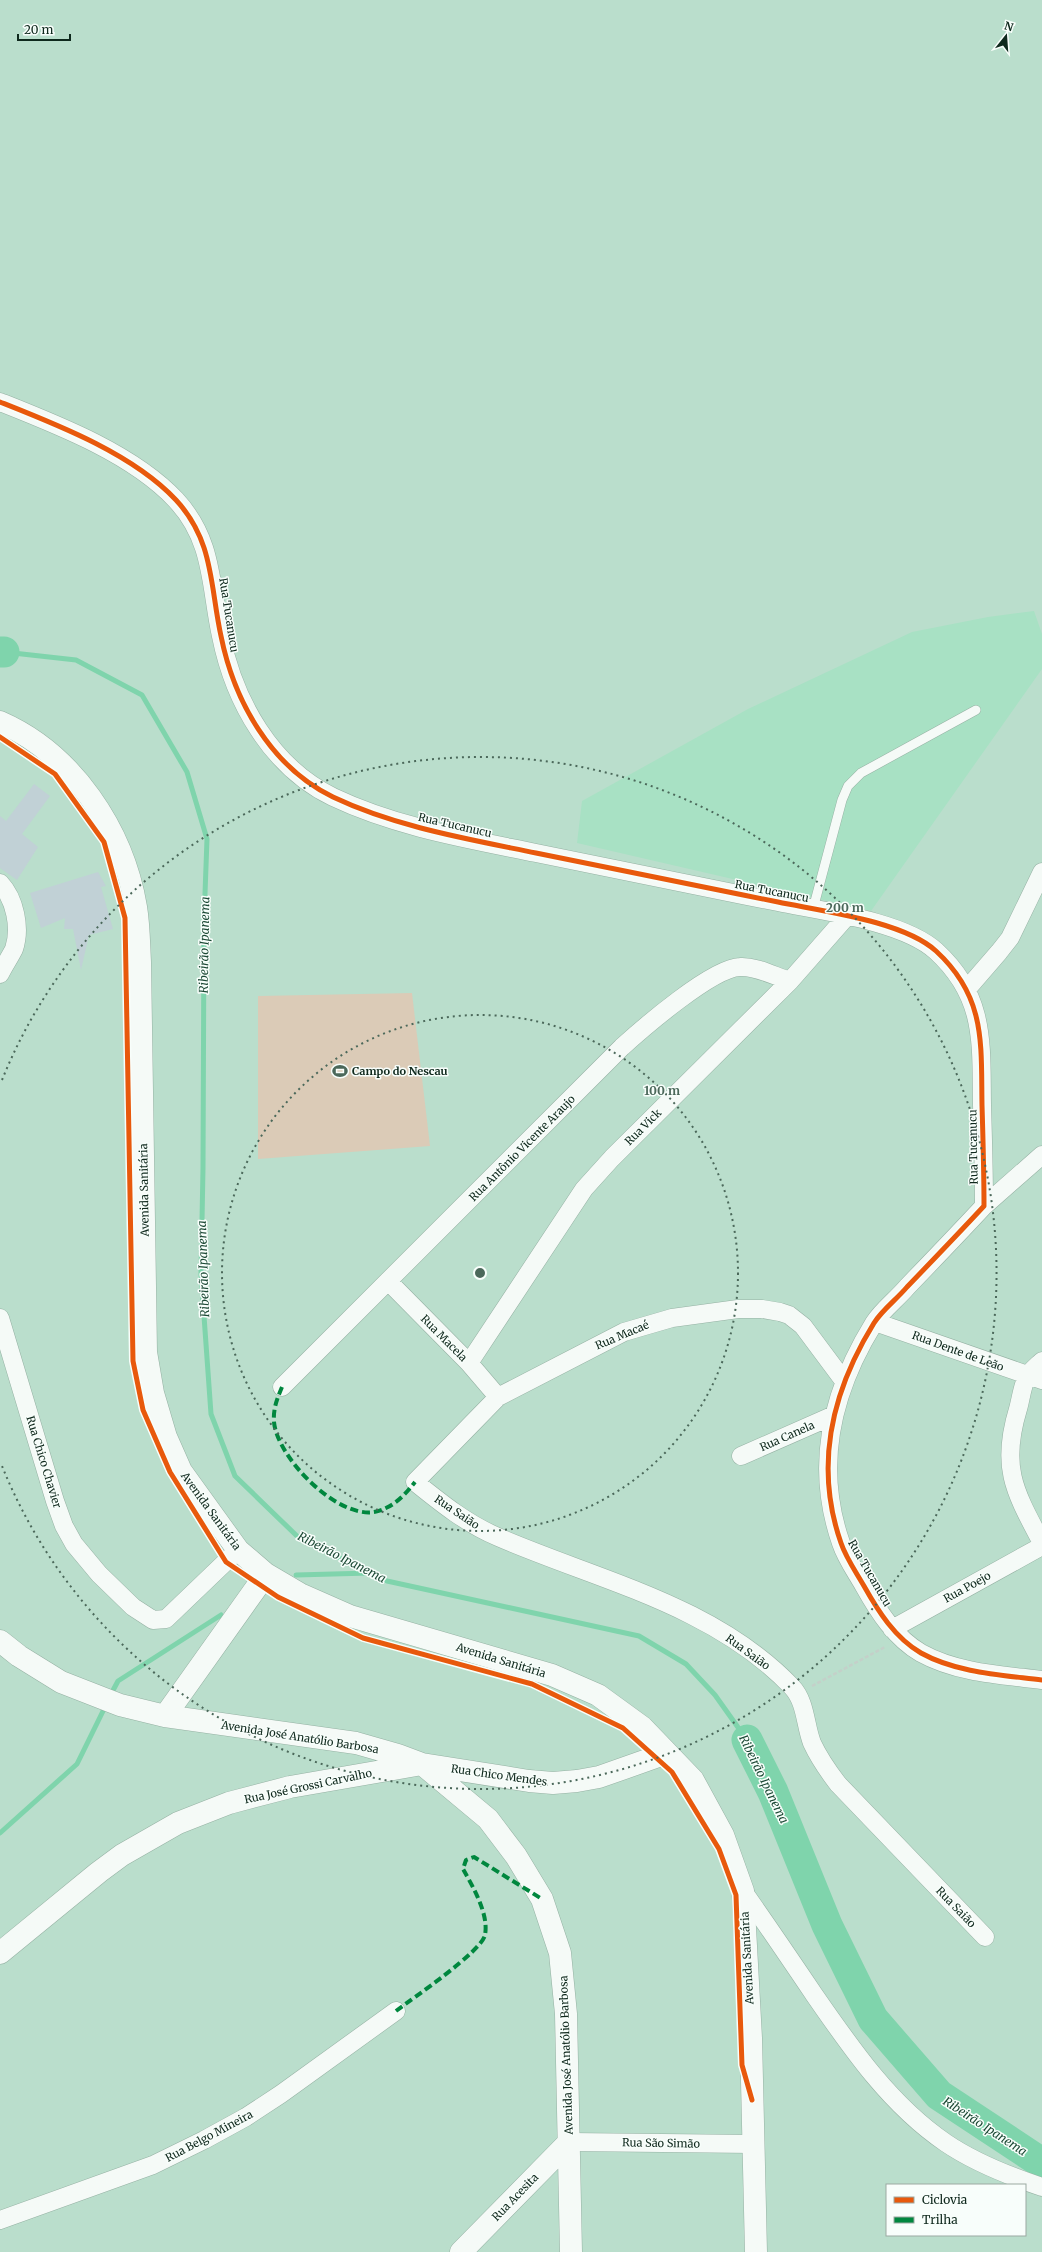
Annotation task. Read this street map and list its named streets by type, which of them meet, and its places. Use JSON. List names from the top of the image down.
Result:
{
  "streets": {
    "street": [
      "Rua Tucanucu",
      "Rua Vick",
      "Rua Antônio Vicente Araujo",
      "Avenida Sanitária",
      "Rua Macaé",
      "Rua Macela",
      "Rua Dente de Leão",
      "Rua Canela",
      "Rua Chico Chavier",
      "Rua Saião",
      "Rua Poejo",
      "Avenida José Anatólio Barbosa",
      "Rua Chico Mendes",
      "Rua José Grossi Carvalho",
      "Rua Belgo Mineira",
      "Rua São Simão",
      "Rua Acesita"
    ]
  },
  "crossings": [
    ["Rua Tucanucu", "Rua Vick"],
    ["Rua Tucanucu", "Rua Macaé"],
    ["Rua Tucanucu", "Rua Dente de Leão"],
    ["Rua Tucanucu", "Rua Canela"],
    ["Rua Tucanucu", "Rua Poejo"],
    ["Rua Vick", "Rua Antônio Vicente Araujo"],
    ["Rua Vick", "Rua Macela"],
    ["Rua Antônio Vicente Araujo", "Rua Macela"],
    ["Avenida Sanitária", "Rua Chico Chavier"],
    ["Avenida Sanitária", "Rua Chico Mendes"],
    ["Avenida Sanitária", "Rua São Simão"],
    ["Rua Macaé", "Rua Macela"],
    ["Rua Macaé", "Rua Saião"],
    ["Avenida José Anatólio Barbosa", "Rua Chico Mendes"],
    ["Avenida José Anatólio Barbosa", "Rua José Grossi Carvalho"],
    ["Avenida José Anatólio Barbosa", "Rua São Simão"],
    ["Avenida José Anatólio Barbosa", "Rua Acesita"],
    ["Rua Chico Mendes", "Rua José Grossi Carvalho"],
    ["Rua São Simão", "Rua Acesita"]
  ],
  "water": ["Ribeirão Ipanema"],
  "places": {
    "sports": ["Campo do Nescau"]
  },
  "legend": ["Ciclovia", "Trilha"],
  "scale_bar": "20 m",
  "north": "top",
  "rings": ["200 m", "100 m"]
}
